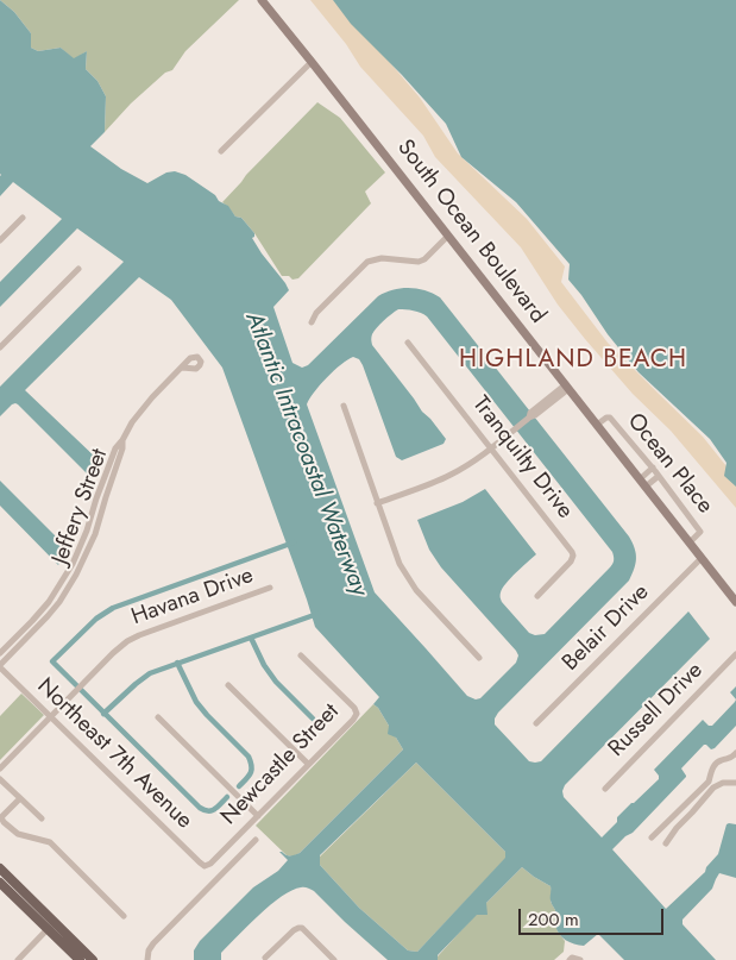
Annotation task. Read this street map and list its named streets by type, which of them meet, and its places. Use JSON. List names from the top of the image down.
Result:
{
  "streets": {
    "main road": ["South Ocean Boulevard"],
    "street": [
      "Tranquilty Drive",
      "Ocean Place",
      "Jeffery Street",
      "Havana Drive",
      "Belair Drive",
      "Russell Drive",
      "Northeast 7th Avenue",
      "Newcastle Street"
    ]
  },
  "crossings": [
    ["South Ocean Boulevard", "Ocean Place"],
    ["South Ocean Boulevard", "Belair Drive"],
    ["Jeffery Street", "Northeast 7th Avenue"],
    ["Havana Drive", "Northeast 7th Avenue"],
    ["Northeast 7th Avenue", "Newcastle Street"]
  ],
  "districts": ["HIGHLAND BEACH"],
  "water": ["Atlantic Intracoastal Waterway"],
  "scale_bar": "200 m"
}
